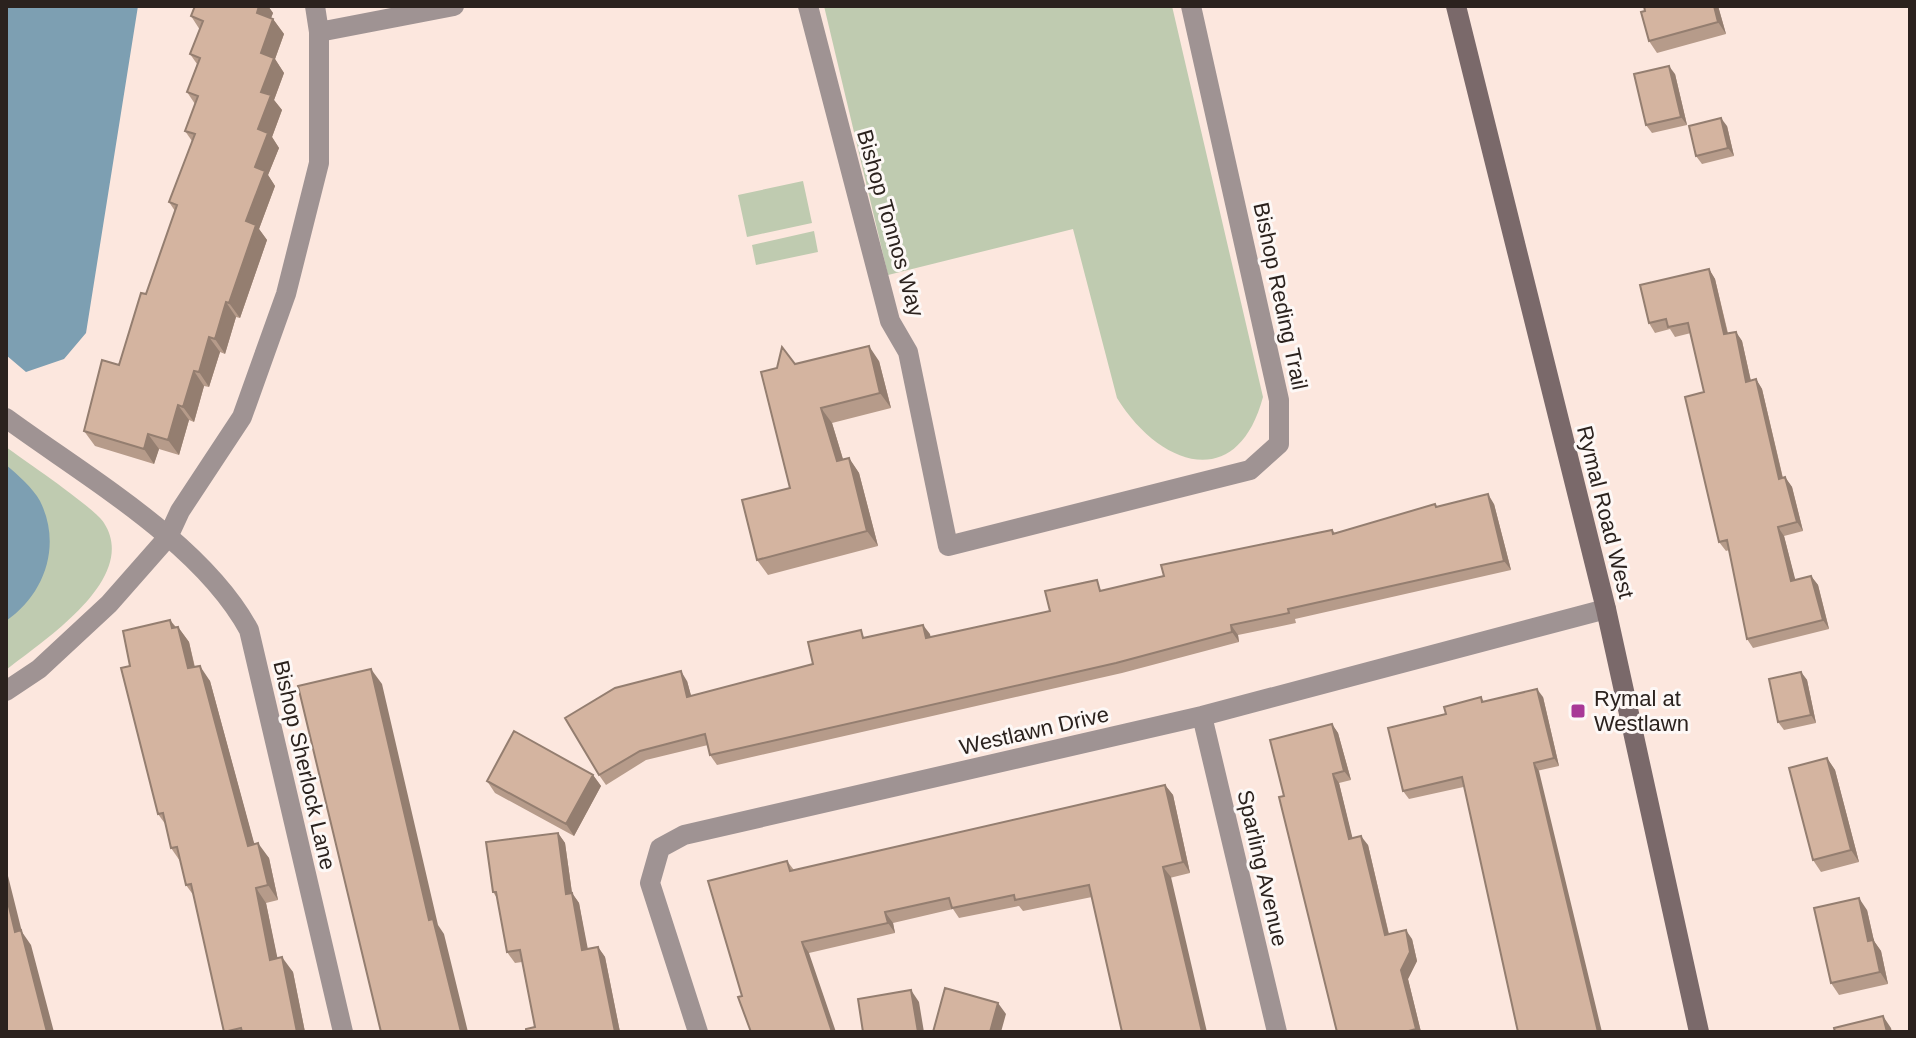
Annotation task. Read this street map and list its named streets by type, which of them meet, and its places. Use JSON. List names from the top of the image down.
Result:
{
  "streets": {
    "main road": ["Rymal Road West"],
    "street": [
      "Bishop Tonnos Way",
      "Bishop Reding Trail",
      "Westlawn Drive",
      "Bishop Sherlock Lane",
      "Sparling Avenue"
    ]
  },
  "crossings": [
    ["Bishop Tonnos Way", "Bishop Reding Trail"],
    ["Rymal Road West", "Westlawn Drive"],
    ["Westlawn Drive", "Sparling Avenue"]
  ],
  "places": {
    "transit": ["Rymal at Westlawn"]
  }
}
